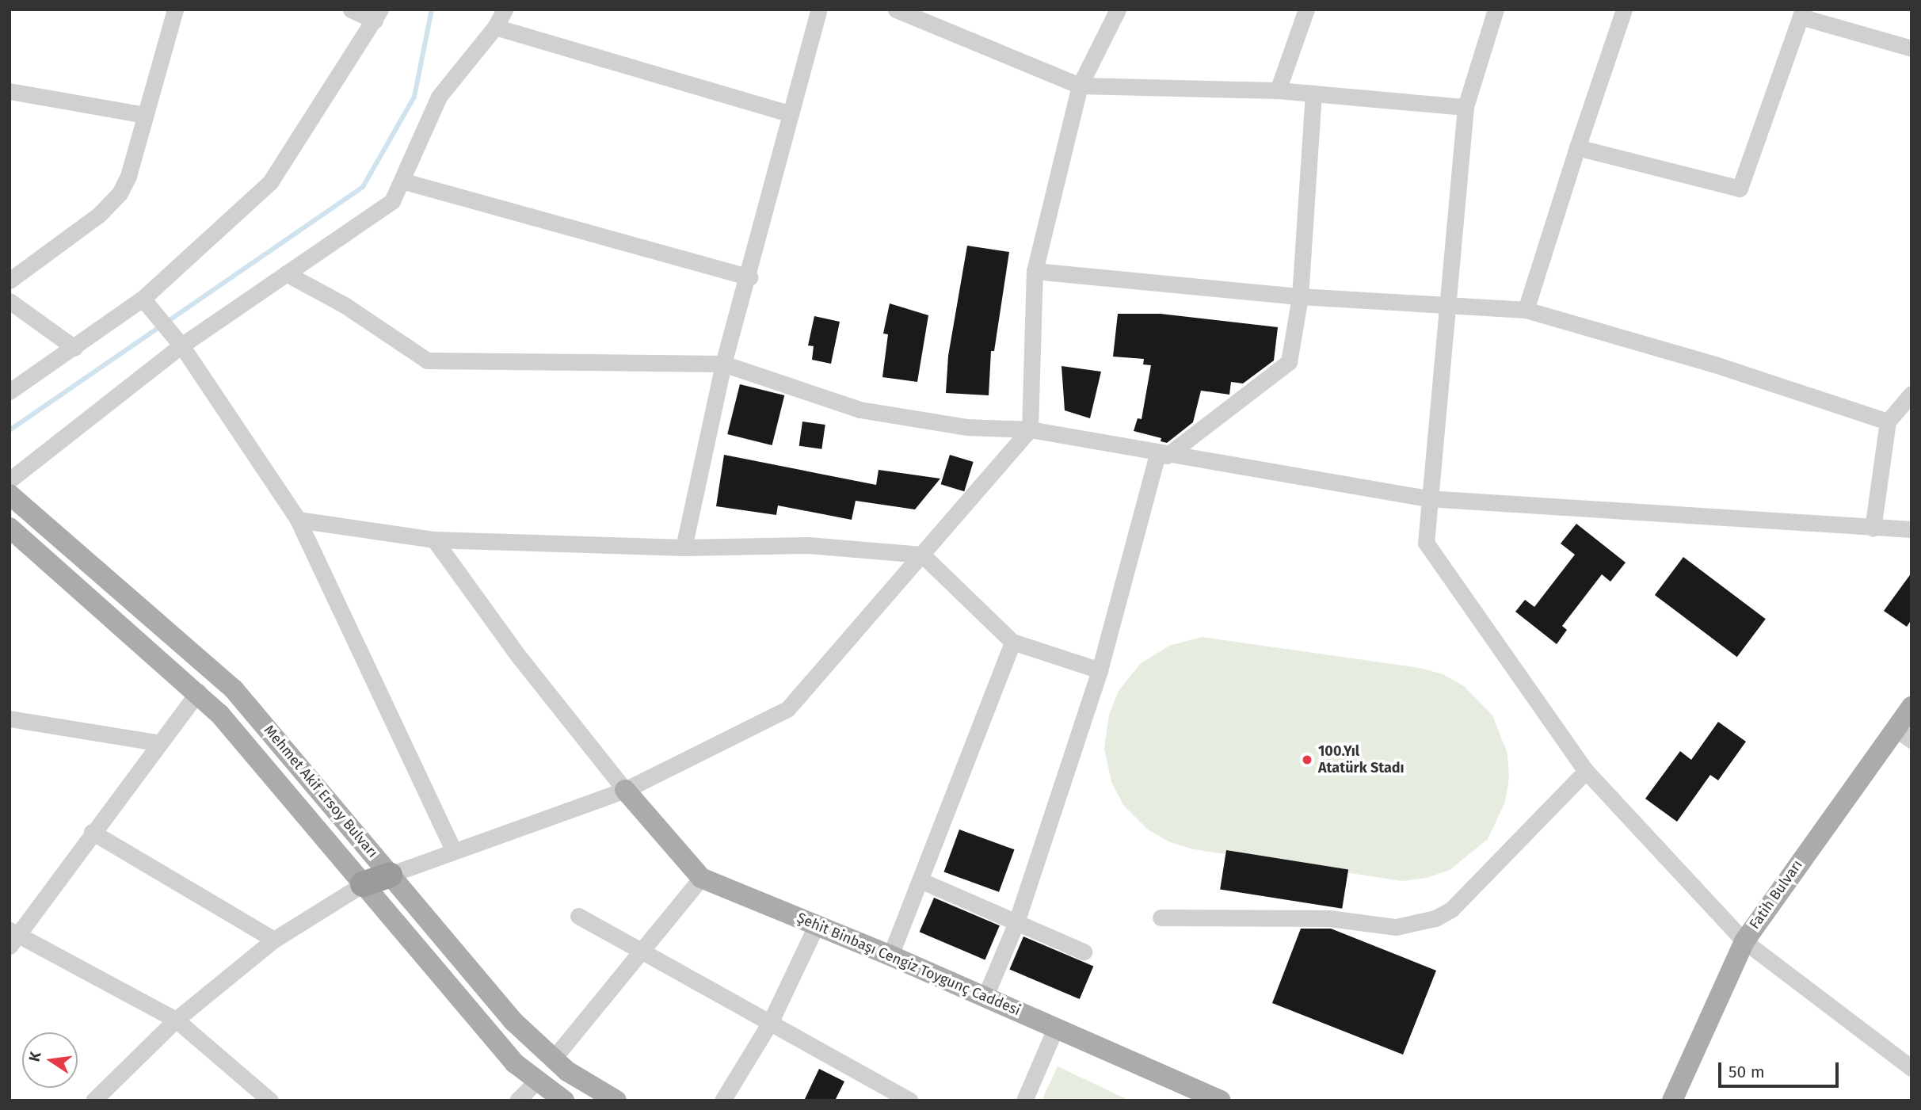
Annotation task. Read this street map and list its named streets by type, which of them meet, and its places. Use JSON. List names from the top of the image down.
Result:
{
  "streets": {
    "main road": ["Mehmet Akif Ersoy Bulvarı", "Fatih Bulvarı", "Şehit Binbaşı Cengiz Toygunç Caddesi"]
  },
  "places": ["100.Yıl Atatürk Stadı"],
  "scale_bar": "50 m",
  "north": "left"
}
